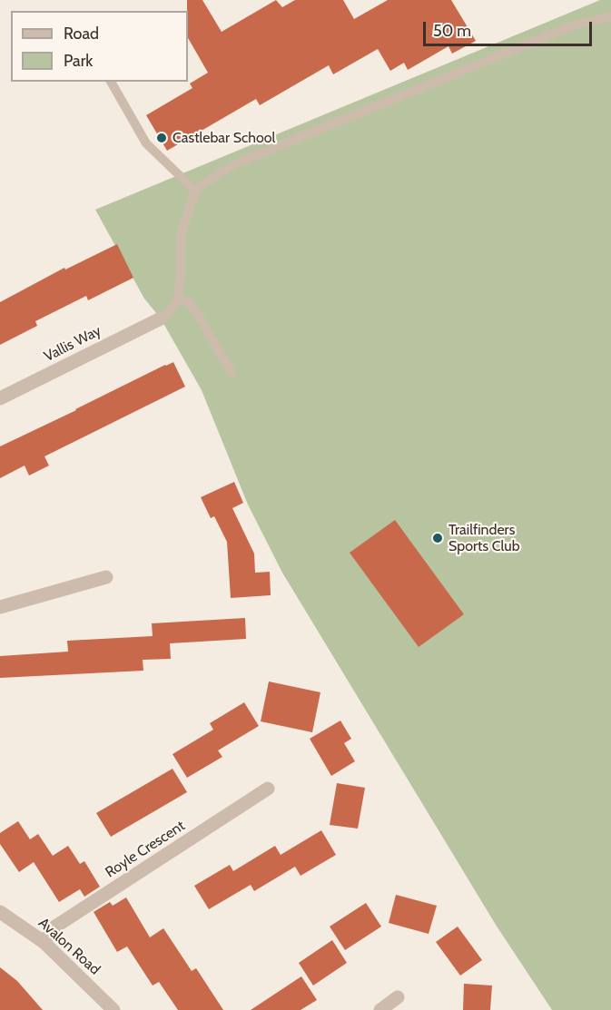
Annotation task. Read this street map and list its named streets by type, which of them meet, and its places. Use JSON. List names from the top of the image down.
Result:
{
  "streets": {
    "street": ["Vallis Way", "Royle Crescent", "Avalon Road"]
  },
  "crossings": [
    ["Royle Crescent", "Avalon Road"]
  ],
  "places": ["Castlebar School", "Trailfinders Sports Club"],
  "legend": ["Road", "Park"],
  "scale_bar": "50 m"
}
